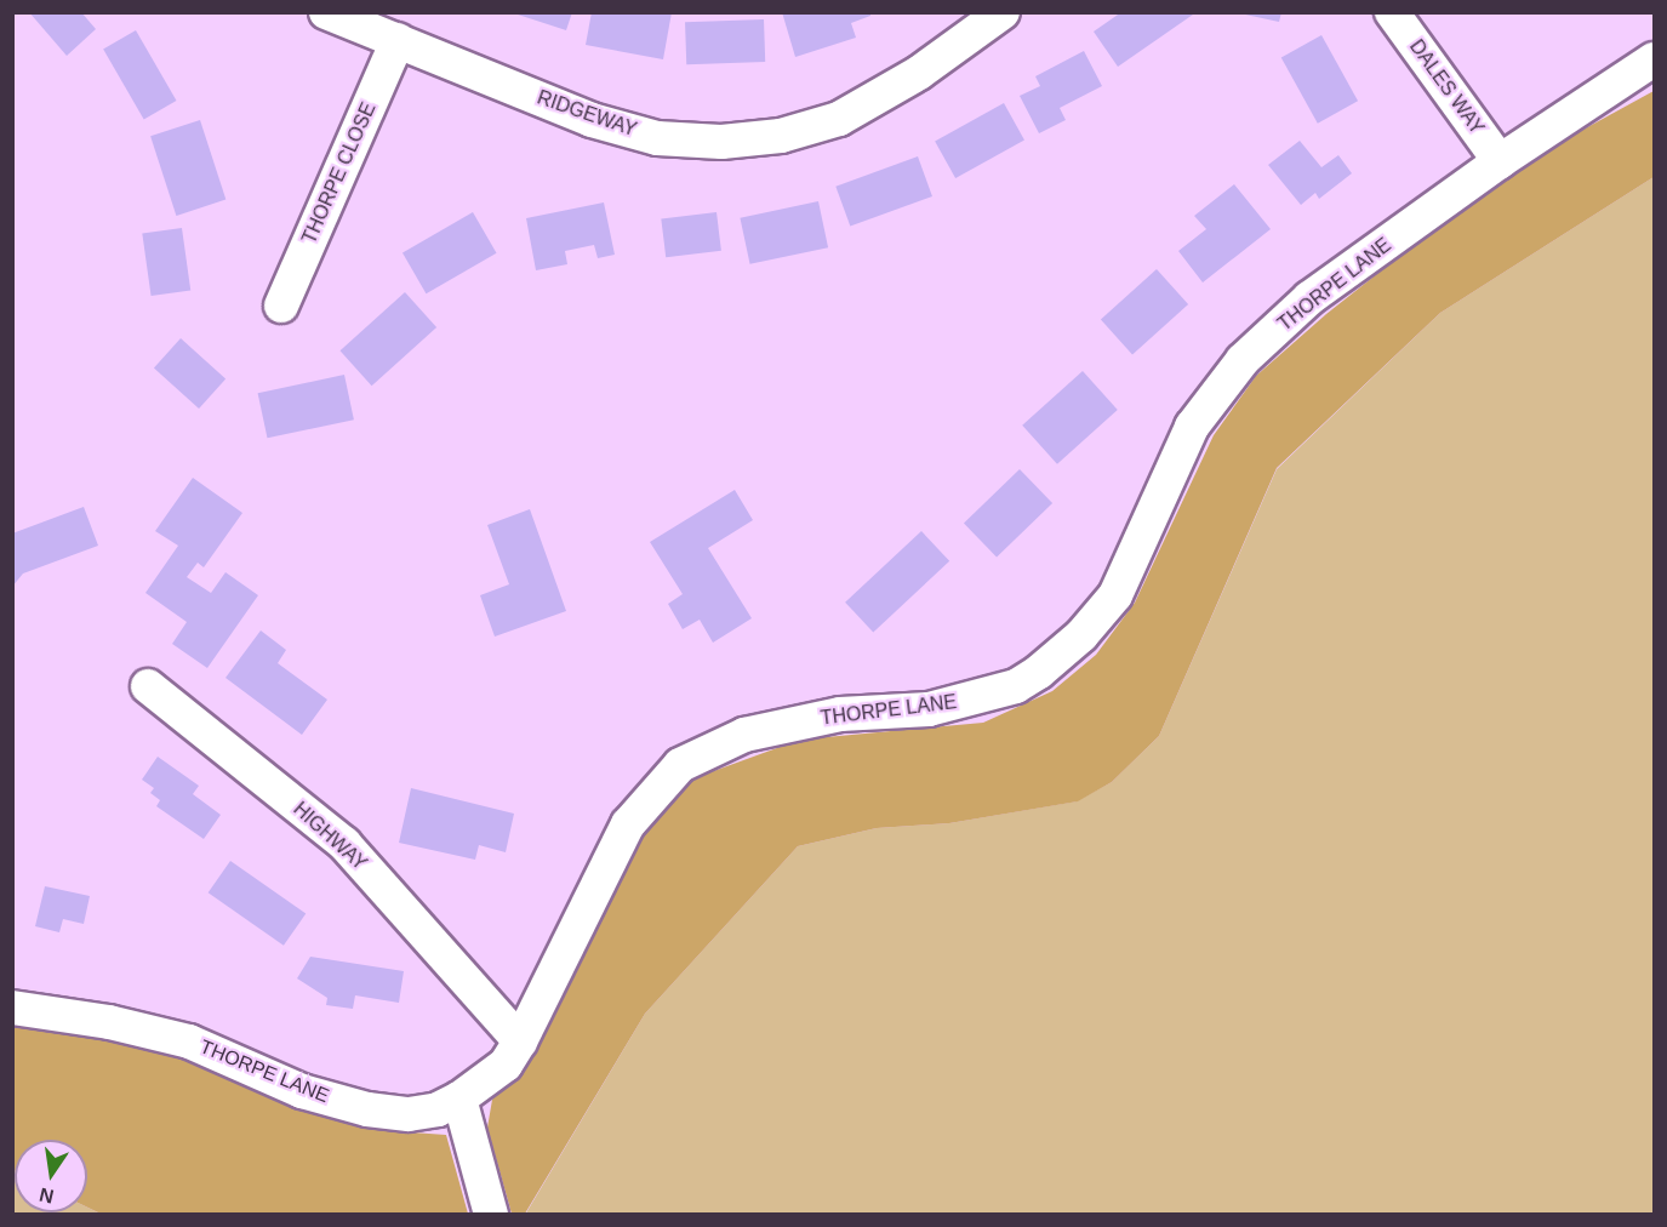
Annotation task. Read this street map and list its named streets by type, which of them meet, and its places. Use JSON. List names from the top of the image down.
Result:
{
  "streets": {
    "street": [
      "DALES WAY",
      "RIDGEWAY",
      "THORPE CLOSE",
      "THORPE LANE",
      "HIGHWAY"
    ]
  },
  "crossings": [
    ["DALES WAY", "THORPE LANE"],
    ["RIDGEWAY", "THORPE CLOSE"],
    ["THORPE LANE", "HIGHWAY"]
  ],
  "north": "bottom"
}
